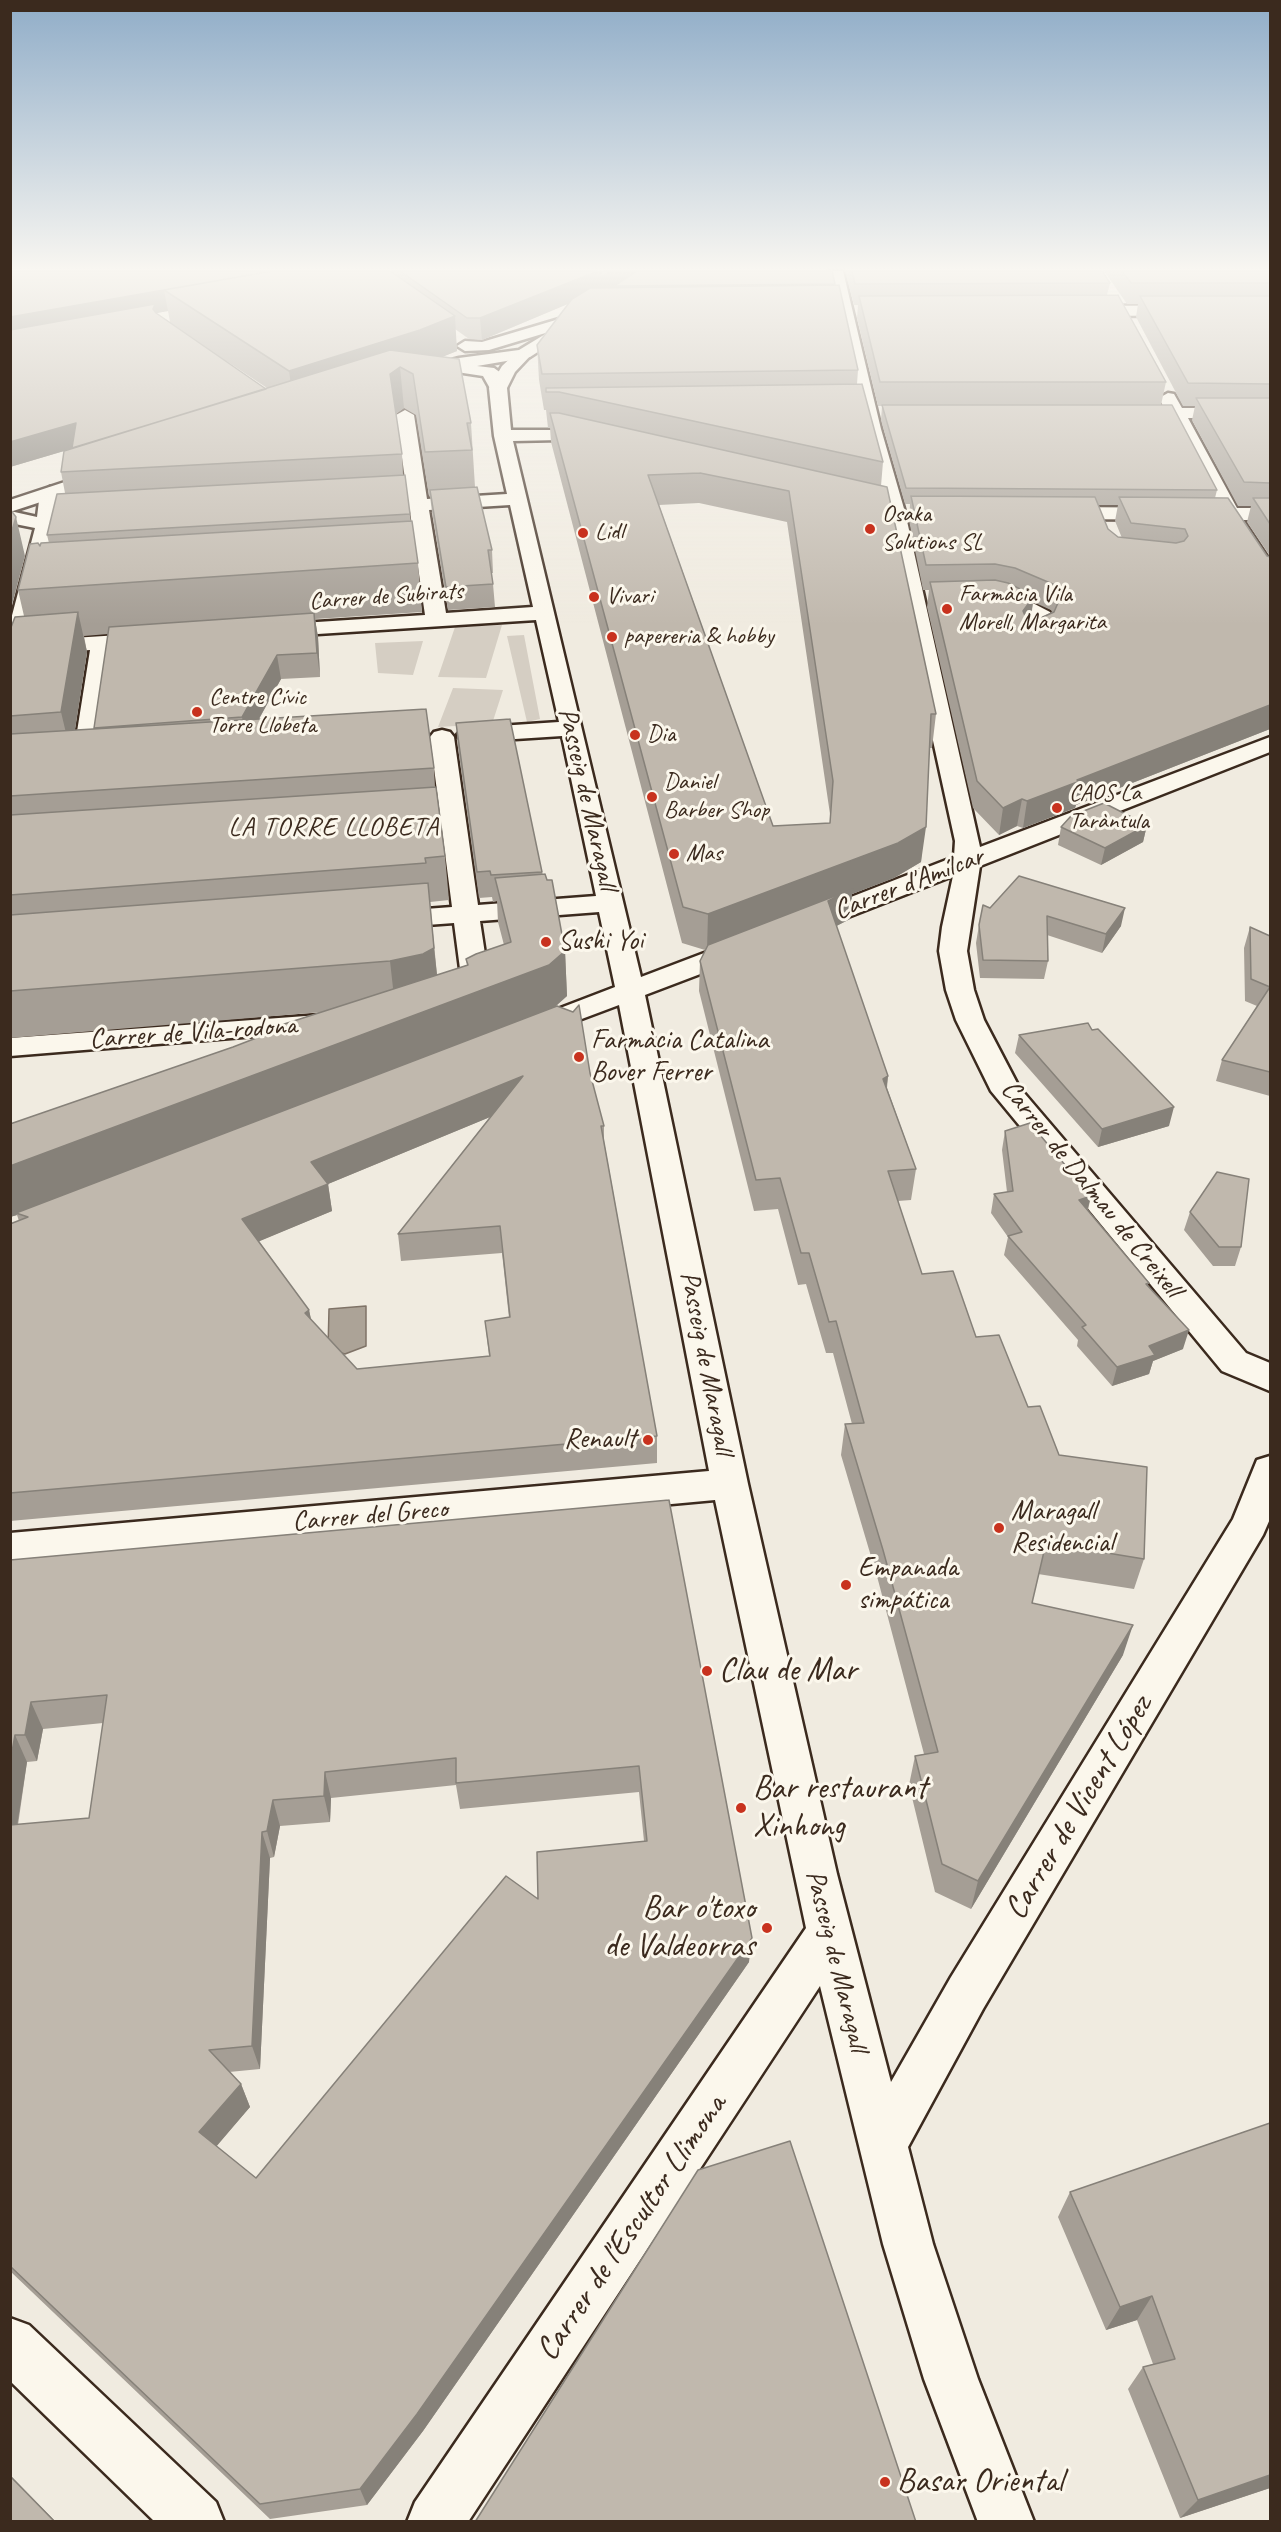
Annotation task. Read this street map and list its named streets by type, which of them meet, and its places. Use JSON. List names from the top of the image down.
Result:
{
  "streets": {
    "street": [
      "Carrer de Subirats",
      "Passeig de Maragall",
      "Carrer d'Amílcar",
      "Carrer de Vila-rodona",
      "Carrer de Dalmau de Creixell",
      "Carrer del Greco",
      "Carrer de Vicent López",
      "Carrer de l'Escultor Llimona"
    ]
  },
  "crossings": [
    ["Carrer de Subirats", "Passeig de Maragall"],
    ["Passeig de Maragall", "Carrer d'Amílcar"],
    ["Passeig de Maragall", "Carrer del Greco"],
    ["Passeig de Maragall", "Carrer de Vicent López"],
    ["Passeig de Maragall", "Carrer de l'Escultor Llimona"],
    ["Carrer d'Amílcar", "Carrer de Dalmau de Creixell"]
  ],
  "districts": ["LA TORRE LLOBETA"],
  "places": [
    "Osaka Solutions SL",
    "Lidl",
    "Vivari",
    "Farmàcia Vila Morell, Margarita",
    "papereria & hobby",
    "Centre Cívic Torre Llobeta",
    "Dia",
    "Daniel Barber Shop",
    "CAOS La Taràntula",
    "Mas",
    "Sushi Yoi",
    "Farmàcia Catalina Bover Ferrer",
    "Renault",
    "Maragall Residencial",
    "Empanada simpática",
    "Clau de Mar",
    "Bar restaurant Xinhong",
    "Bar o'toxo de Valdeorras",
    "Basar Oriental"
  ]
}
